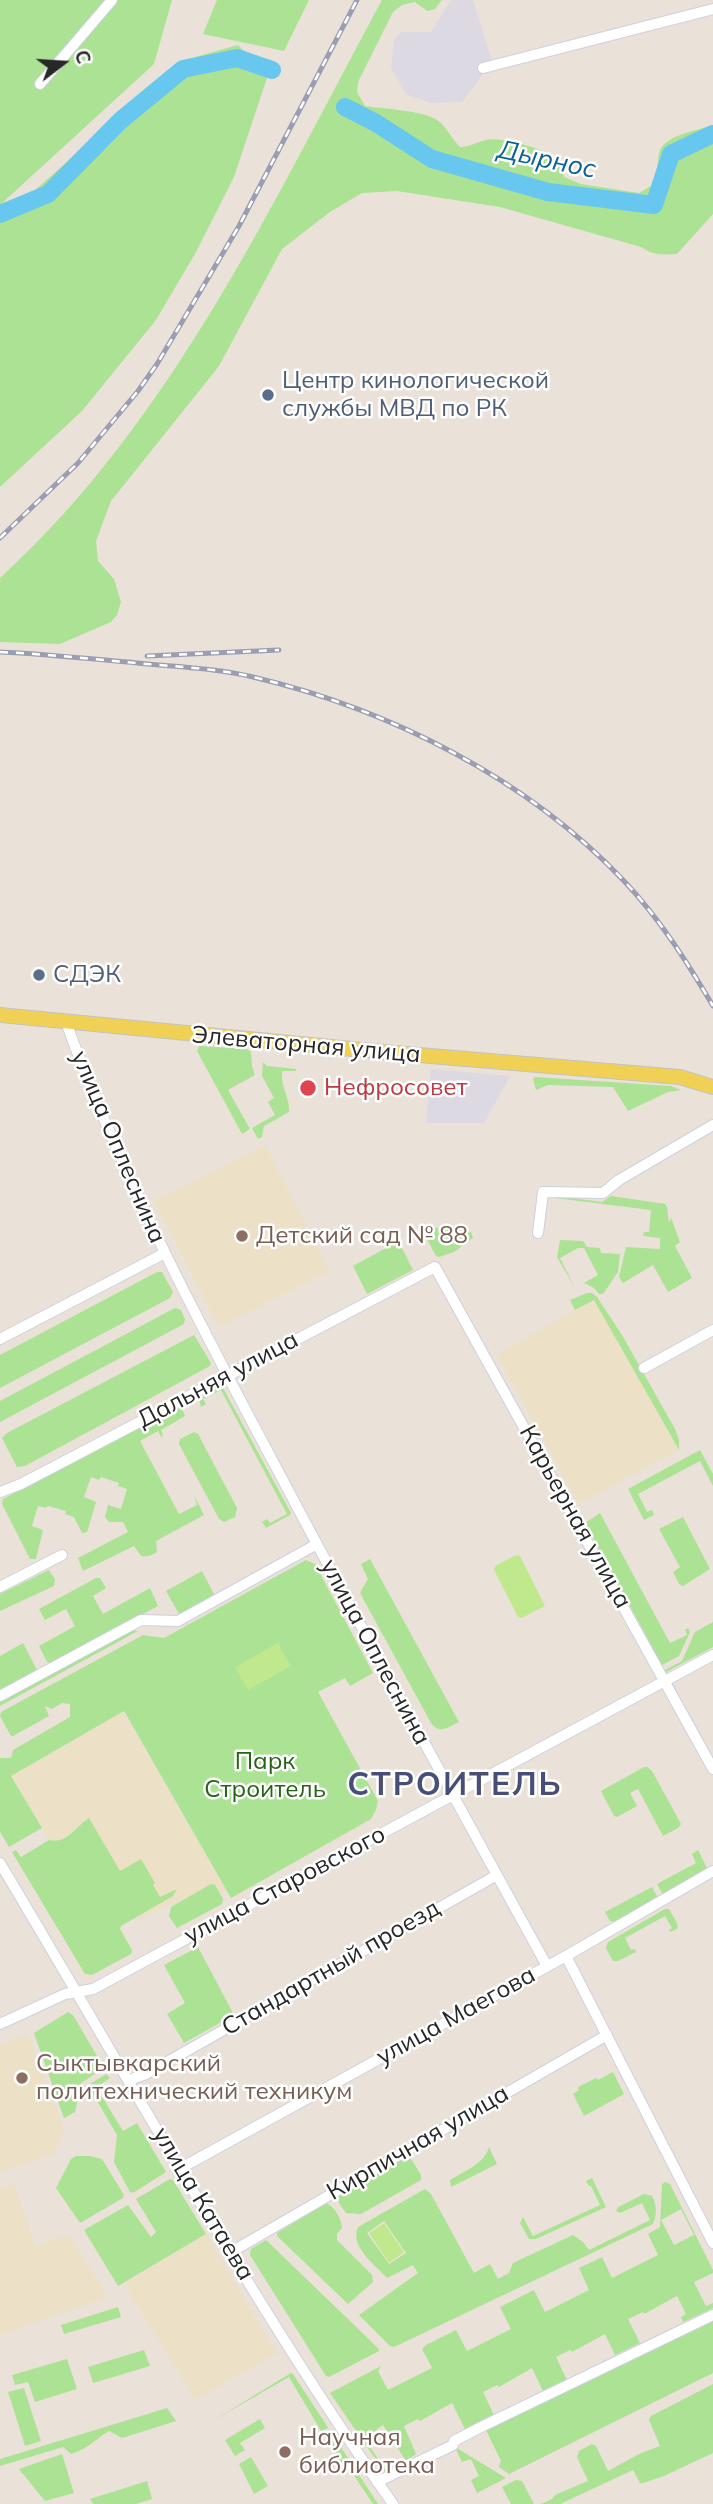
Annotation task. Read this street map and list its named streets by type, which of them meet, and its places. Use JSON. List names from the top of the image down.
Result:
{
  "streets": {
    "main road": ["Элеваторная улица"],
    "street": [
      "улица Оплеснина",
      "Дальняя улица",
      "Карьерная улица",
      "улица Старовского",
      "Стандартный проезд",
      "улица Маегова",
      "Кирпичная улица",
      "улица Катаева"
    ]
  },
  "crossings": [
    ["Элеваторная улица", "улица Оплеснина"],
    ["улица Оплеснина", "Дальняя улица"],
    ["улица Оплеснина", "улица Старовского"],
    ["улица Оплеснина", "Стандартный проезд"],
    ["улица Оплеснина", "улица Маегова"],
    ["Дальняя улица", "Карьерная улица"],
    ["Карьерная улица", "улица Старовского"],
    ["улица Старовского", "улица Катаева"],
    ["Стандартный проезд", "улица Катаева"],
    ["улица Маегова", "улица Катаева"],
    ["Кирпичная улица", "улица Катаева"]
  ],
  "districts": ["СТРОИТЕЛЬ"],
  "water": ["Дырнос"],
  "parks": ["Парк Строитель"],
  "places": [
    "Центр кинологической службы МВД по РК",
    "СДЭК",
    "Нефросовет",
    "Детский сад № 88",
    "Сыктывкарский политехнический техникум",
    "Научная библиотека"
  ],
  "north": "right"
}
